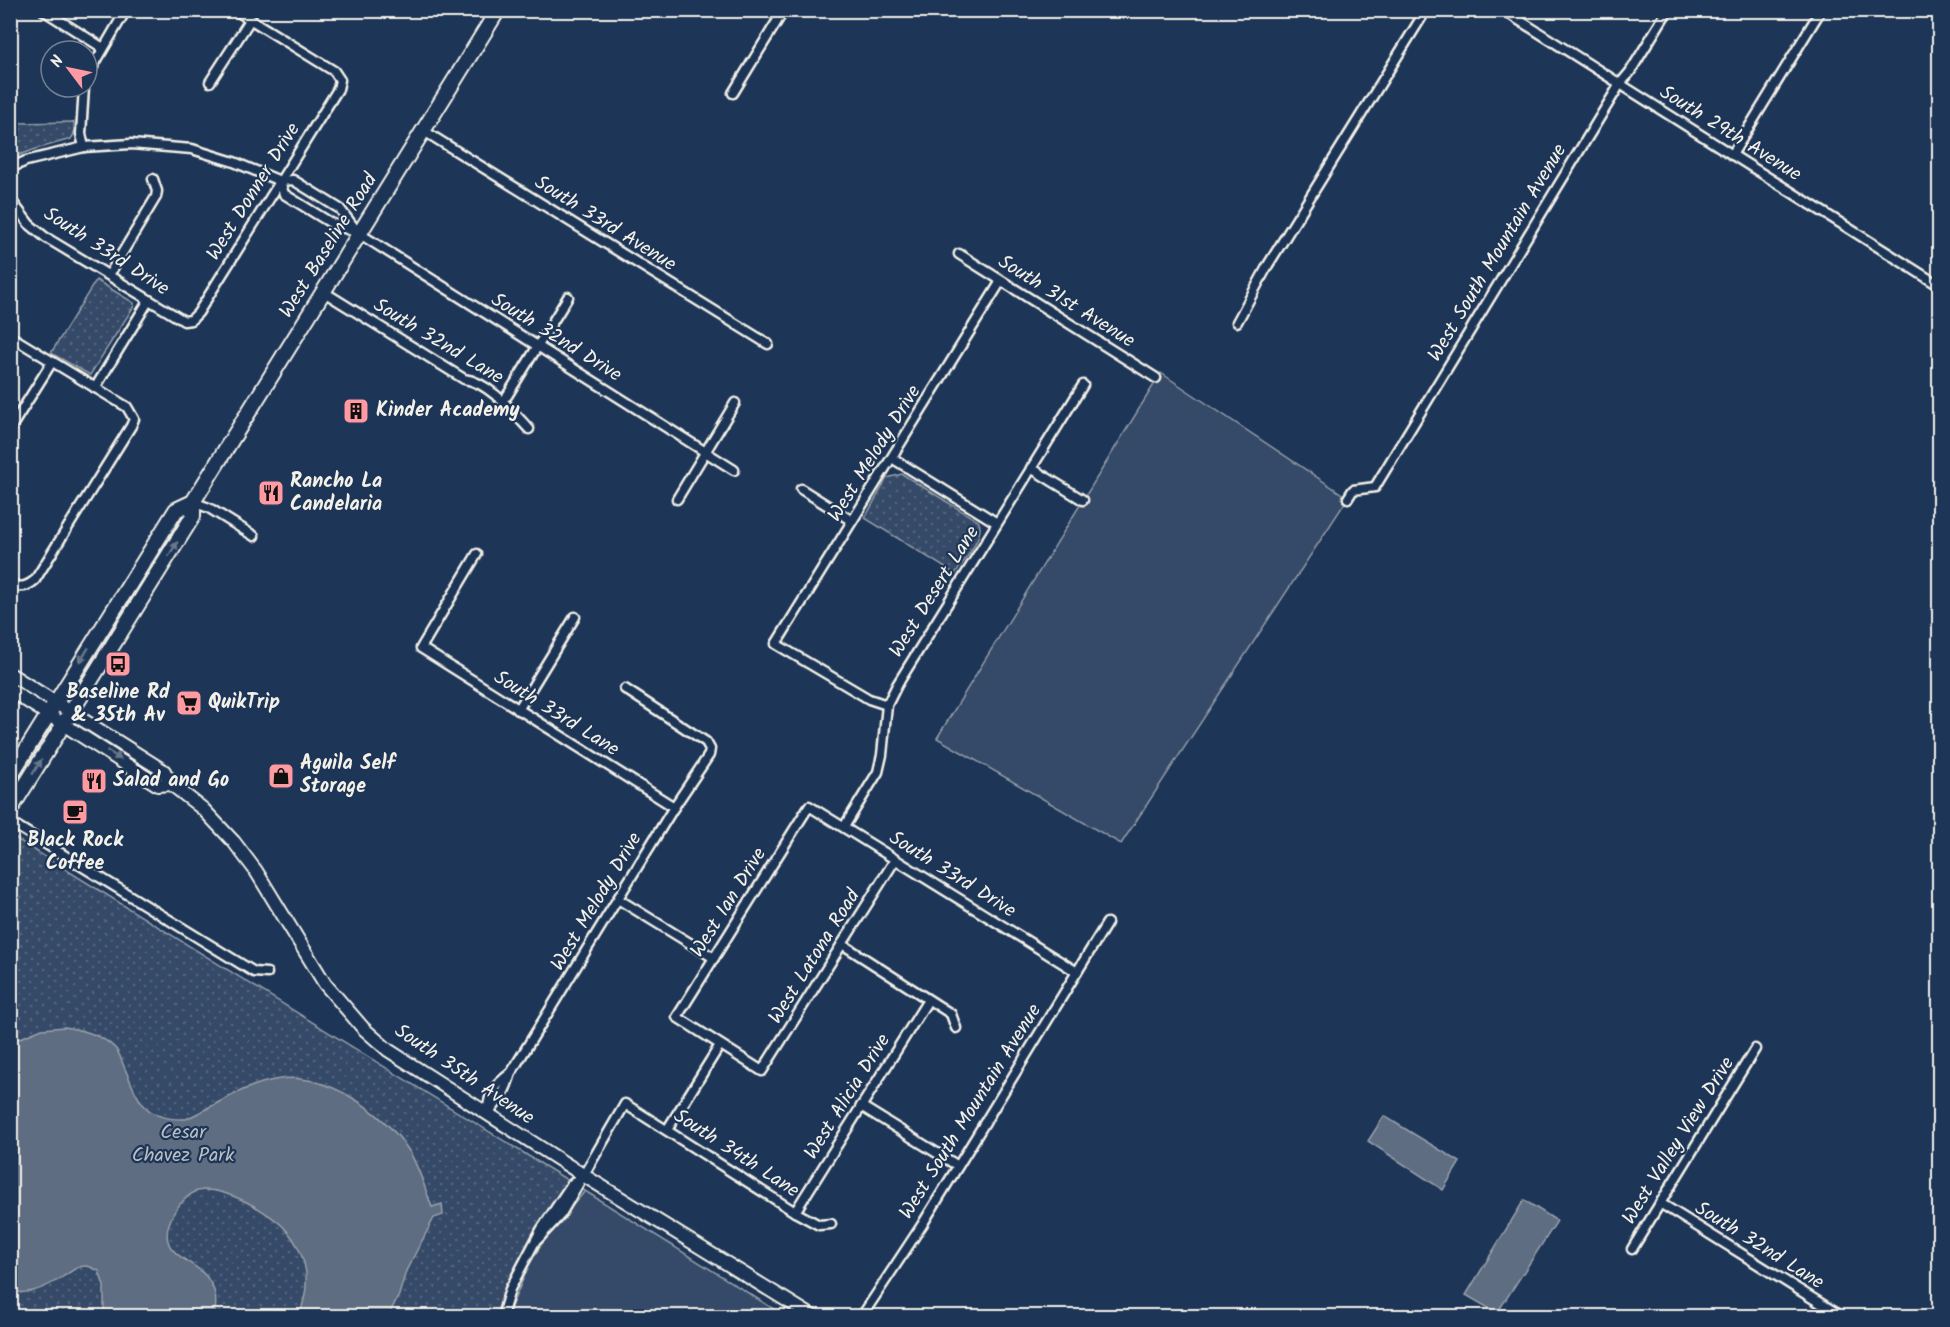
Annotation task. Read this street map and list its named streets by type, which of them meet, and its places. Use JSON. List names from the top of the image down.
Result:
{
  "streets": {
    "main road": ["West Baseline Road", "South 35th Avenue"],
    "street": [
      "South 29th Avenue",
      "West Donner Drive",
      "South 33rd Avenue",
      "South 33rd Drive",
      "West South Mountain Avenue",
      "South 31st Avenue",
      "South 32nd Drive",
      "South 32nd Lane",
      "West Melody Drive",
      "West Desert Lane",
      "South 33rd Lane",
      "West Ian Drive",
      "West Latona Road",
      "West Alicia Drive",
      "West Valley View Drive",
      "South 34th Lane"
    ]
  },
  "crossings": [
    ["South 29th Avenue", "West South Mountain Avenue"],
    ["West Donner Drive", "South 33rd Drive"],
    ["South 33rd Avenue", "West Baseline Road"],
    ["West Baseline Road", "South 32nd Drive"],
    ["West Baseline Road", "South 32nd Lane"],
    ["West Baseline Road", "South 35th Avenue"],
    ["South 33rd Drive", "West South Mountain Avenue"],
    ["South 33rd Drive", "West Desert Lane"],
    ["South 33rd Drive", "West Ian Drive"],
    ["South 33rd Drive", "West Latona Road"],
    ["South 31st Avenue", "West Melody Drive"],
    ["South 32nd Lane", "West Valley View Drive"],
    ["West Melody Drive", "West Desert Lane"],
    ["West Melody Drive", "South 33rd Lane"],
    ["West Melody Drive", "South 35th Avenue"],
    ["West Ian Drive", "West Latona Road"],
    ["South 35th Avenue", "South 34th Lane"],
    ["West Alicia Drive", "South 34th Lane"]
  ],
  "parks": ["Cesar Chavez Park"],
  "places": {
    "building": ["Kinder Academy"],
    "restaurant": ["Rancho La Candelaria", "Salad and Go"],
    "bus stop": ["Baseline Rd & 35th Av"],
    "supermarket": ["QuikTrip"],
    "shop": ["Aguila Self Storage"],
    "cafe": ["Black Rock Coffee"]
  },
  "north": "top left"
}
